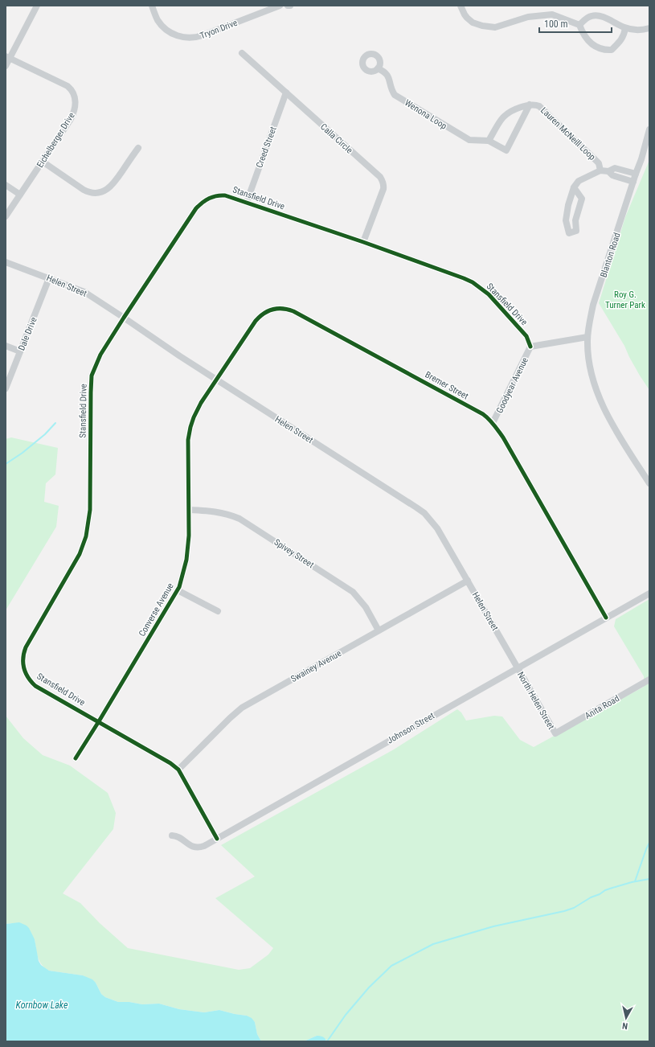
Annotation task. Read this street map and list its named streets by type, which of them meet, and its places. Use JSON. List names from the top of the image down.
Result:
{
  "streets": {
    "street": [
      "Tryon Drive",
      "Wenona Loop",
      "Lauren McNeill Loop",
      "Calla Circle",
      "Eichelberger Drive",
      "Creed Street",
      "Stansfield Drive",
      "Blanton Road",
      "Helen Street",
      "Dale Drive",
      "Bremer Street",
      "Goodyear Avenue",
      "Spivey Street",
      "Converse Avenue",
      "Swainey Avenue",
      "North Helen Street",
      "Anita Road",
      "Johnson Street"
    ]
  },
  "crossings": [
    ["Wenona Loop", "Lauren McNeill Loop"],
    ["Lauren McNeill Loop", "Blanton Road"],
    ["Calla Circle", "Creed Street"],
    ["Calla Circle", "Stansfield Drive"],
    ["Creed Street", "Stansfield Drive"],
    ["Stansfield Drive", "Helen Street"],
    ["Stansfield Drive", "Goodyear Avenue"],
    ["Stansfield Drive", "Converse Avenue"],
    ["Stansfield Drive", "Swainey Avenue"],
    ["Stansfield Drive", "Johnson Street"],
    ["Blanton Road", "Goodyear Avenue"],
    ["Helen Street", "Dale Drive"],
    ["Helen Street", "Bremer Street"],
    ["Helen Street", "Converse Avenue"],
    ["Helen Street", "Swainey Avenue"],
    ["Helen Street", "North Helen Street"],
    ["Helen Street", "Johnson Street"],
    ["Bremer Street", "Goodyear Avenue"],
    ["Bremer Street", "Converse Avenue"],
    ["Bremer Street", "Johnson Street"],
    ["Spivey Street", "Converse Avenue"],
    ["Spivey Street", "Swainey Avenue"],
    ["North Helen Street", "Anita Road"],
    ["North Helen Street", "Johnson Street"]
  ],
  "water": ["Kornbow Lake"],
  "parks": ["Roy G. Turner Park"],
  "scale_bar": "100 m",
  "north": "bottom"
}
